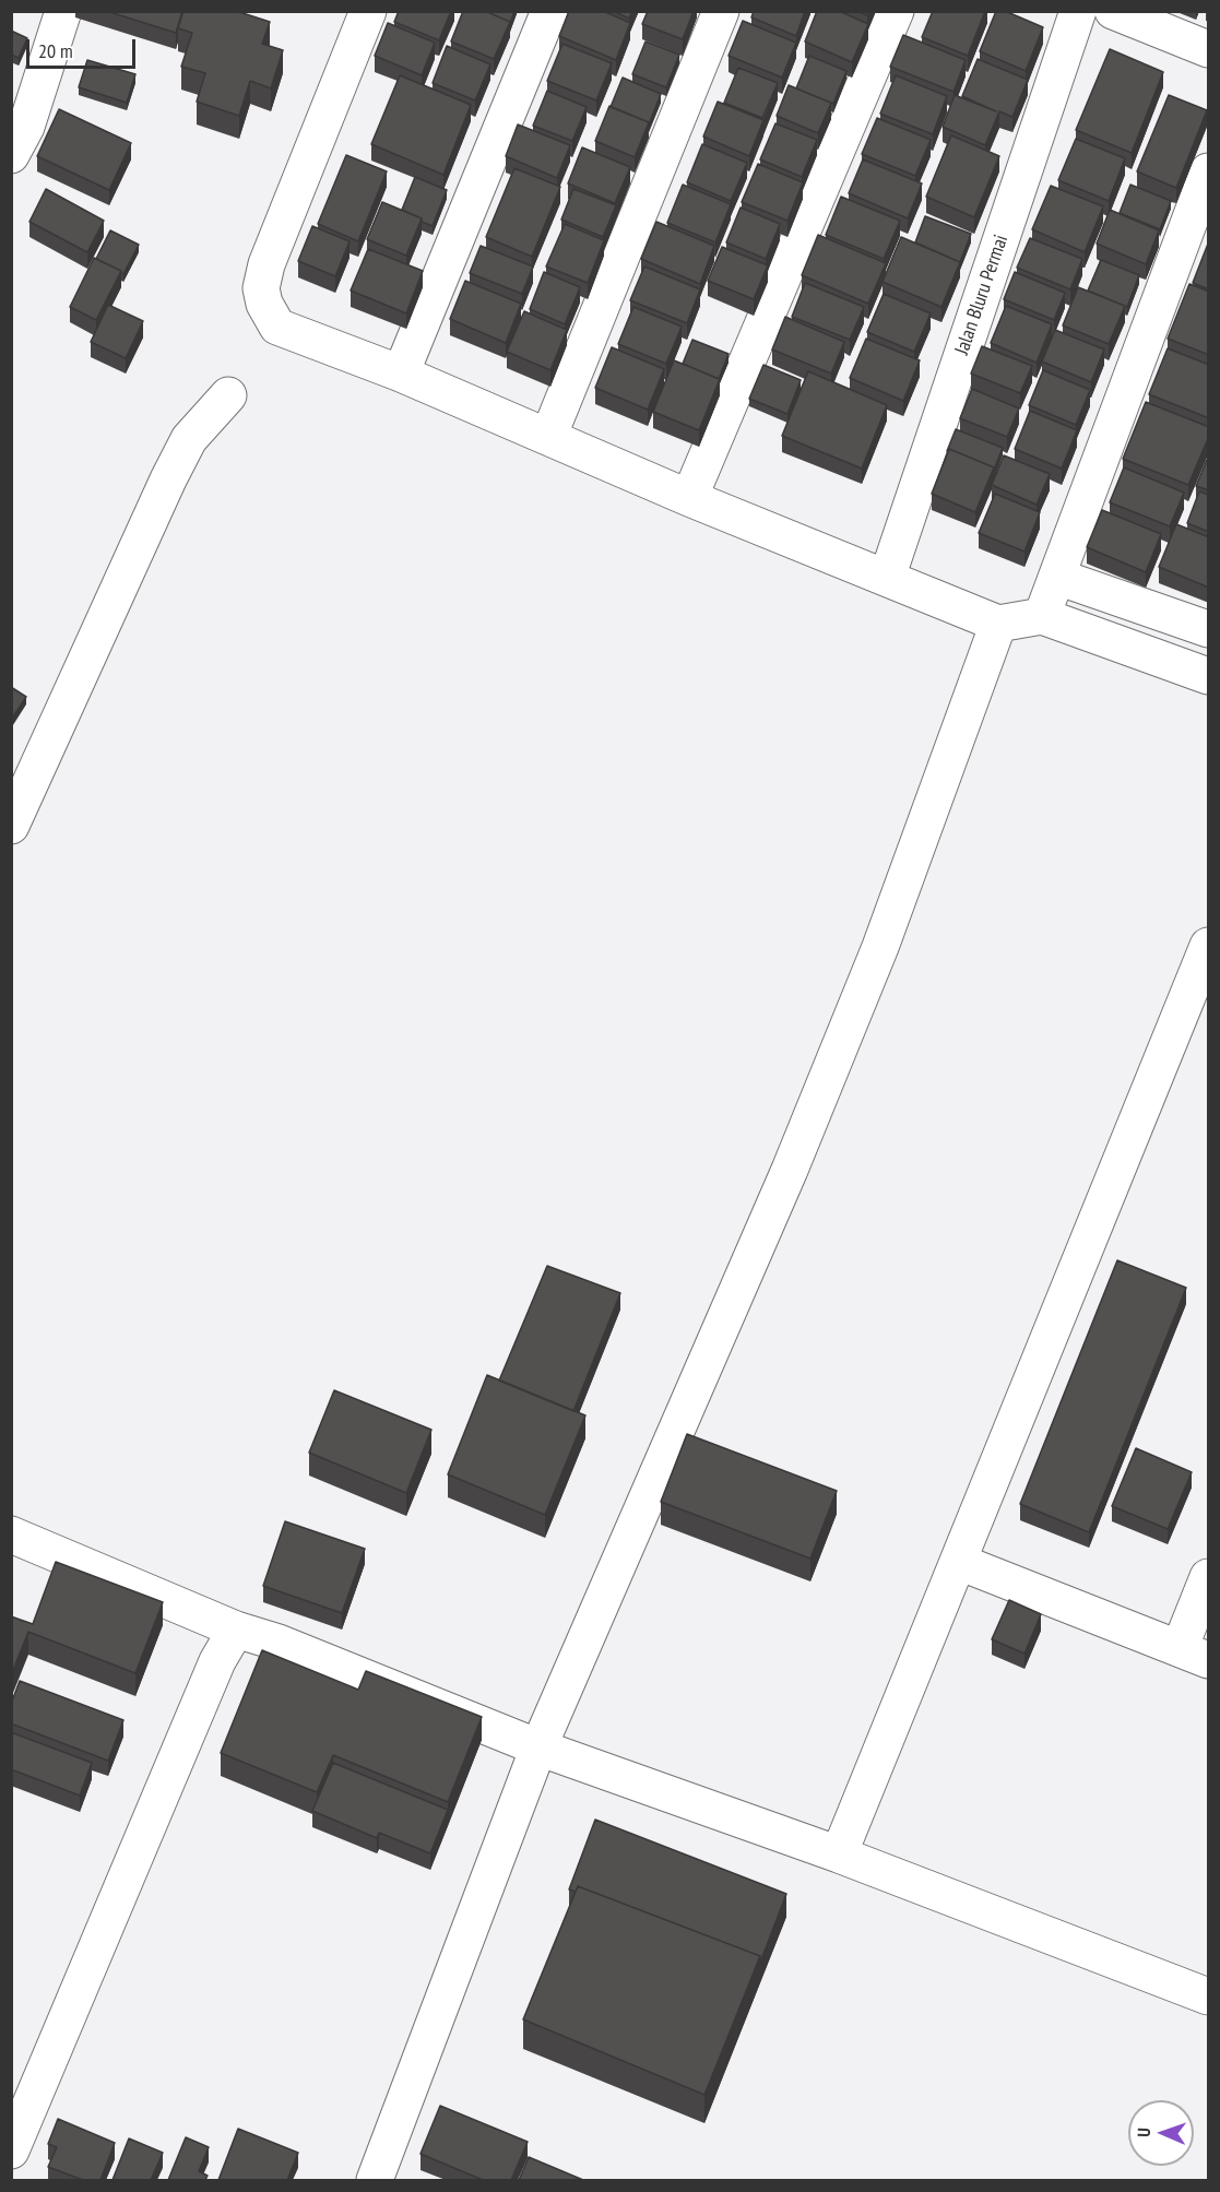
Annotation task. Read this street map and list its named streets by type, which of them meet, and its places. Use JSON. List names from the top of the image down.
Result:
{
  "streets": {
    "street": ["Jalan Bluru Permai"]
  },
  "scale_bar": "20 m",
  "north": "left"
}
